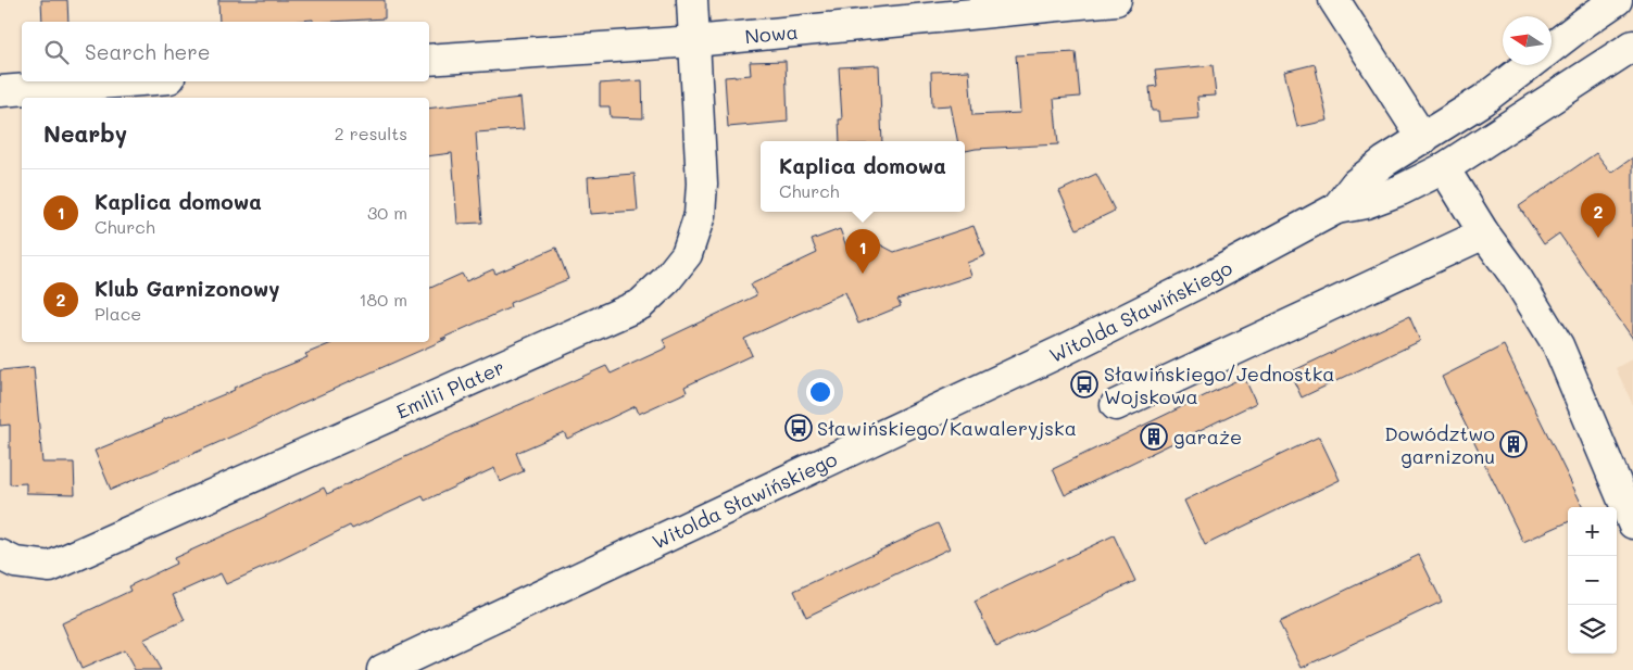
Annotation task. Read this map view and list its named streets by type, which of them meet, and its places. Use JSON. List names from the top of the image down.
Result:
{
  "streets": {
    "street": ["Nowa", "Witolda Sławińskiego", "Emilii Plater"]
  },
  "crossings": [
    ["Nowa", "Emilii Plater"]
  ],
  "places": {
    "bus stop": ["Sławińskiego/Jednostka Wojskowa", "Sławińskiego/Kawaleryjska"],
    "building": ["garaże", "Dowództwo garnizonu"]
  },
  "north": "left",
  "page": {
    "search": "Search here",
    "heading": ["Nearby", "2 results"],
    "popup": ["Kaplica domowa", "Church"],
    "list": [
      {
        "mark": "1",
        "name": "Kaplica domowa",
        "note": "Church",
        "value": "30 m"
      },
      {
        "mark": "2",
        "name": "Klub Garnizonowy",
        "note": "Place",
        "value": "180 m"
      }
    ],
    "pins": ["2", "1"],
    "map_buttons": ["+", "−"]
  }
}
